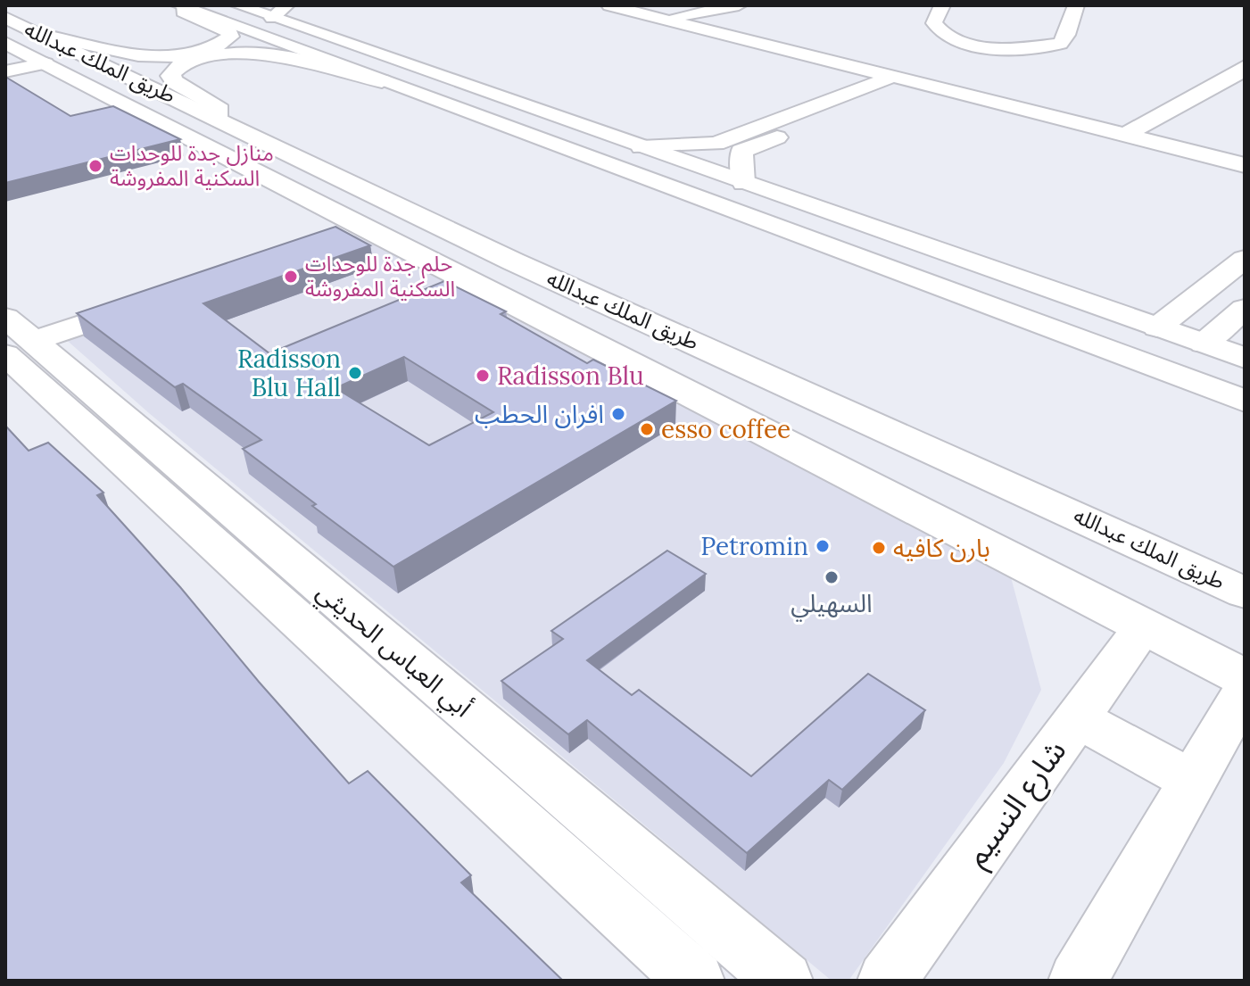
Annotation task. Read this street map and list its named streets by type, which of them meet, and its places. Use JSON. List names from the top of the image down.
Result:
{
  "streets": {
    "main road": ["طريق الملك عبدالله"],
    "street": ["أبي العباس الحديثي", "شارع النسيم"]
  },
  "places": [
    "منازل جدة للوحدات السكنية المفروشة",
    "حلم جدة للوحدات السكنية المفروشة",
    "Radisson Blu Hall",
    "Radisson Blu",
    "افران الحطب",
    "esso coffee",
    "Petromin",
    "بارن كافيه",
    "السهيلي"
  ]
}
